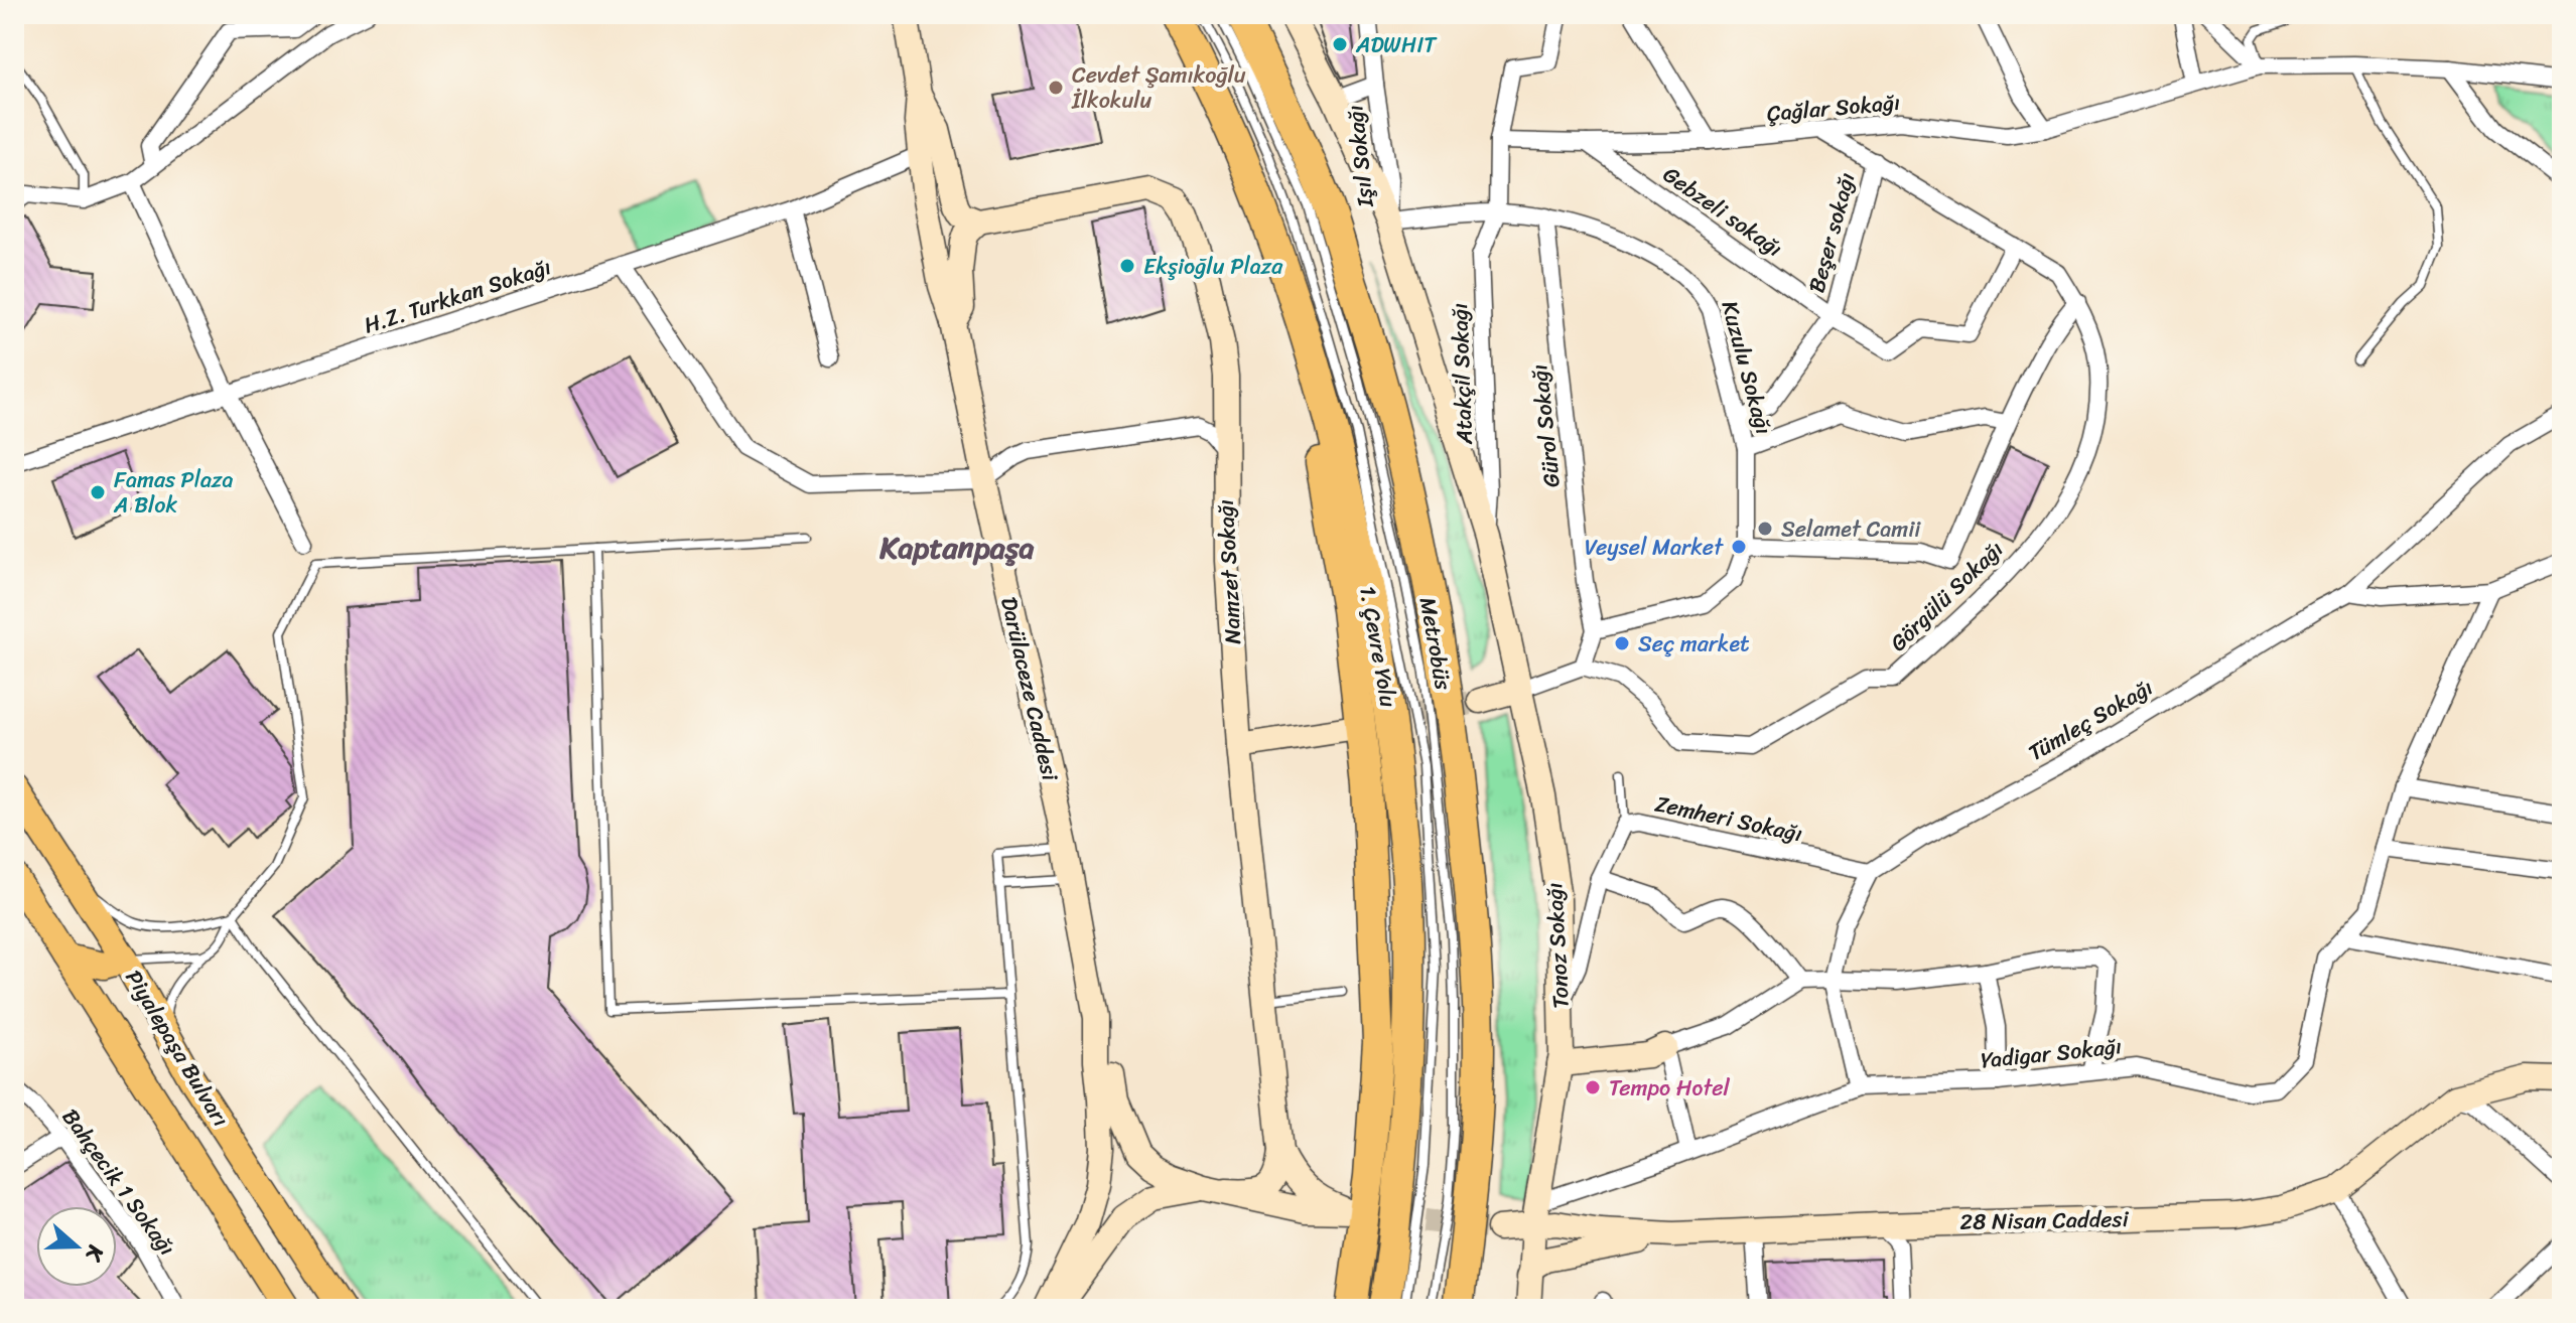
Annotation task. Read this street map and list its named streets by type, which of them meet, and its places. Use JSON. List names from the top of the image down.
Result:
{
  "streets": {
    "highway": ["1. Çevre Yolu"],
    "main road": [
      "Namzet Sokağı",
      "Darülaceze Caddesi",
      "Tonoz Sokağı",
      "Piyalepaşa Bulvarı",
      "28 Nisan Caddesi"
    ],
    "street": [
      "Çağlar Sokağı",
      "Işıl Sokağı",
      "Gebzeli sokağı",
      "Beşer sokağı",
      "H.Z. Turkkan Sokağı",
      "Kuzulu Sokağı",
      "Atakçil Sokağı",
      "Gürol Sokağı",
      "Görgülü Sokağı",
      "Tümleç Sokağı",
      "Zemheri Sokağı",
      "Yadigar Sokağı",
      "Bahçecik 1 Sokağı"
    ],
    "lane": ["Metrobüs"]
  },
  "crossings": [
    ["Çağlar Sokağı", "Gebzeli sokağı"],
    ["Çağlar Sokağı", "Görgülü Sokağı"],
    ["Işıl Sokağı", "Kuzulu Sokağı"],
    ["Işıl Sokağı", "Tonoz Sokağı"],
    ["Gebzeli sokağı", "Beşer sokağı"],
    ["Beşer sokağı", "Kuzulu Sokağı"],
    ["Beşer sokağı", "Görgülü Sokağı"],
    ["H.Z. Turkkan Sokağı", "Darülaceze Caddesi"],
    ["Kuzulu Sokağı", "Atakçil Sokağı"],
    ["Kuzulu Sokağı", "Gürol Sokağı"],
    ["Kuzulu Sokağı", "Tonoz Sokağı"],
    ["Atakçil Sokağı", "Tonoz Sokağı"],
    ["Tümleç Sokağı", "Zemheri Sokağı"],
    ["Zemheri Sokağı", "Tonoz Sokağı"],
    ["Tonoz Sokağı", "Yadigar Sokağı"],
    ["Tonoz Sokağı", "28 Nisan Caddesi"]
  ],
  "districts": ["Kaptanpaşa"],
  "places": [
    "ADWHIT",
    "Cevdet Şamıkoğlu İlkokulu",
    "Ekşioğlu Plaza",
    "Famas Plaza A Blok",
    "Selamet Camii",
    "Veysel Market",
    "Seç market",
    "Tempo Hotel"
  ],
  "north": "right"
}
